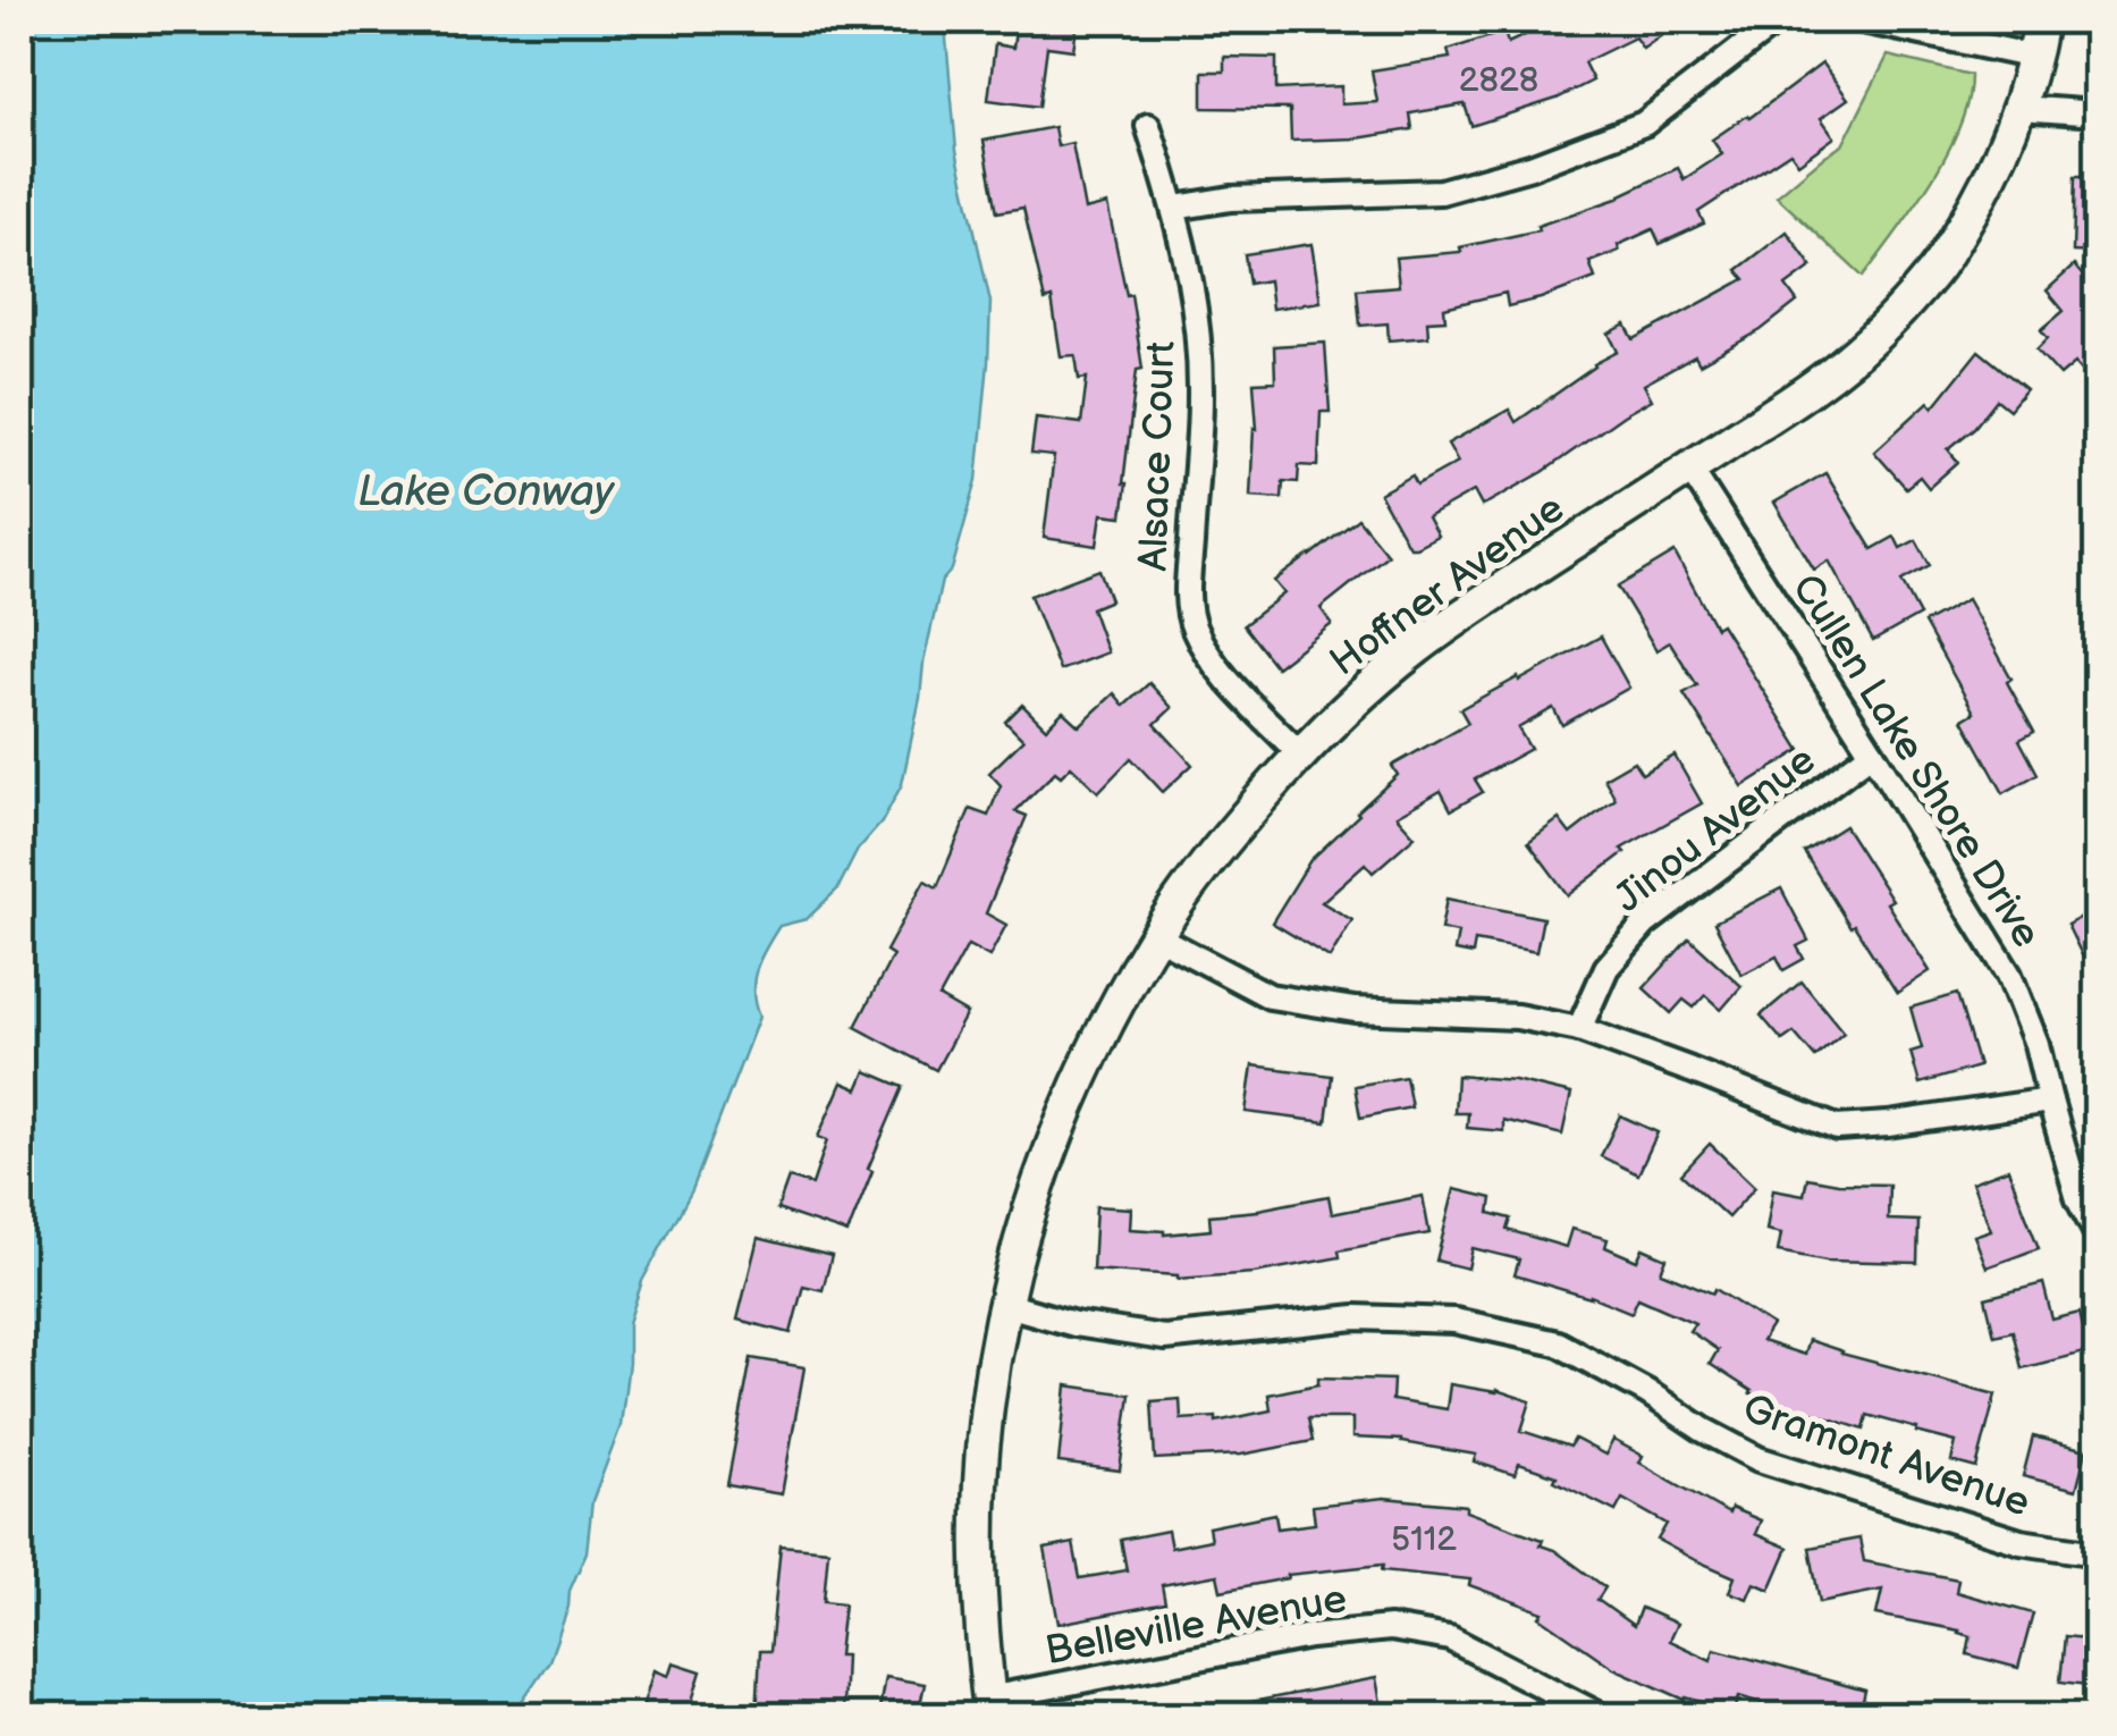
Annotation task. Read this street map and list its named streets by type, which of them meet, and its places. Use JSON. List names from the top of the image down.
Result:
{
  "streets": {
    "main road": ["Hoffner Avenue"],
    "street": [
      "Alsace Court",
      "Cullen Lake Shore Drive",
      "Jinou Avenue",
      "Gramont Avenue",
      "Belleville Avenue"
    ]
  },
  "crossings": [
    ["Alsace Court", "Hoffner Avenue"],
    ["Hoffner Avenue", "Cullen Lake Shore Drive"],
    ["Hoffner Avenue", "Gramont Avenue"],
    ["Hoffner Avenue", "Belleville Avenue"],
    ["Cullen Lake Shore Drive", "Jinou Avenue"]
  ],
  "water": ["Lake Conway"],
  "house_numbers": ["2828", "5112"]
}
